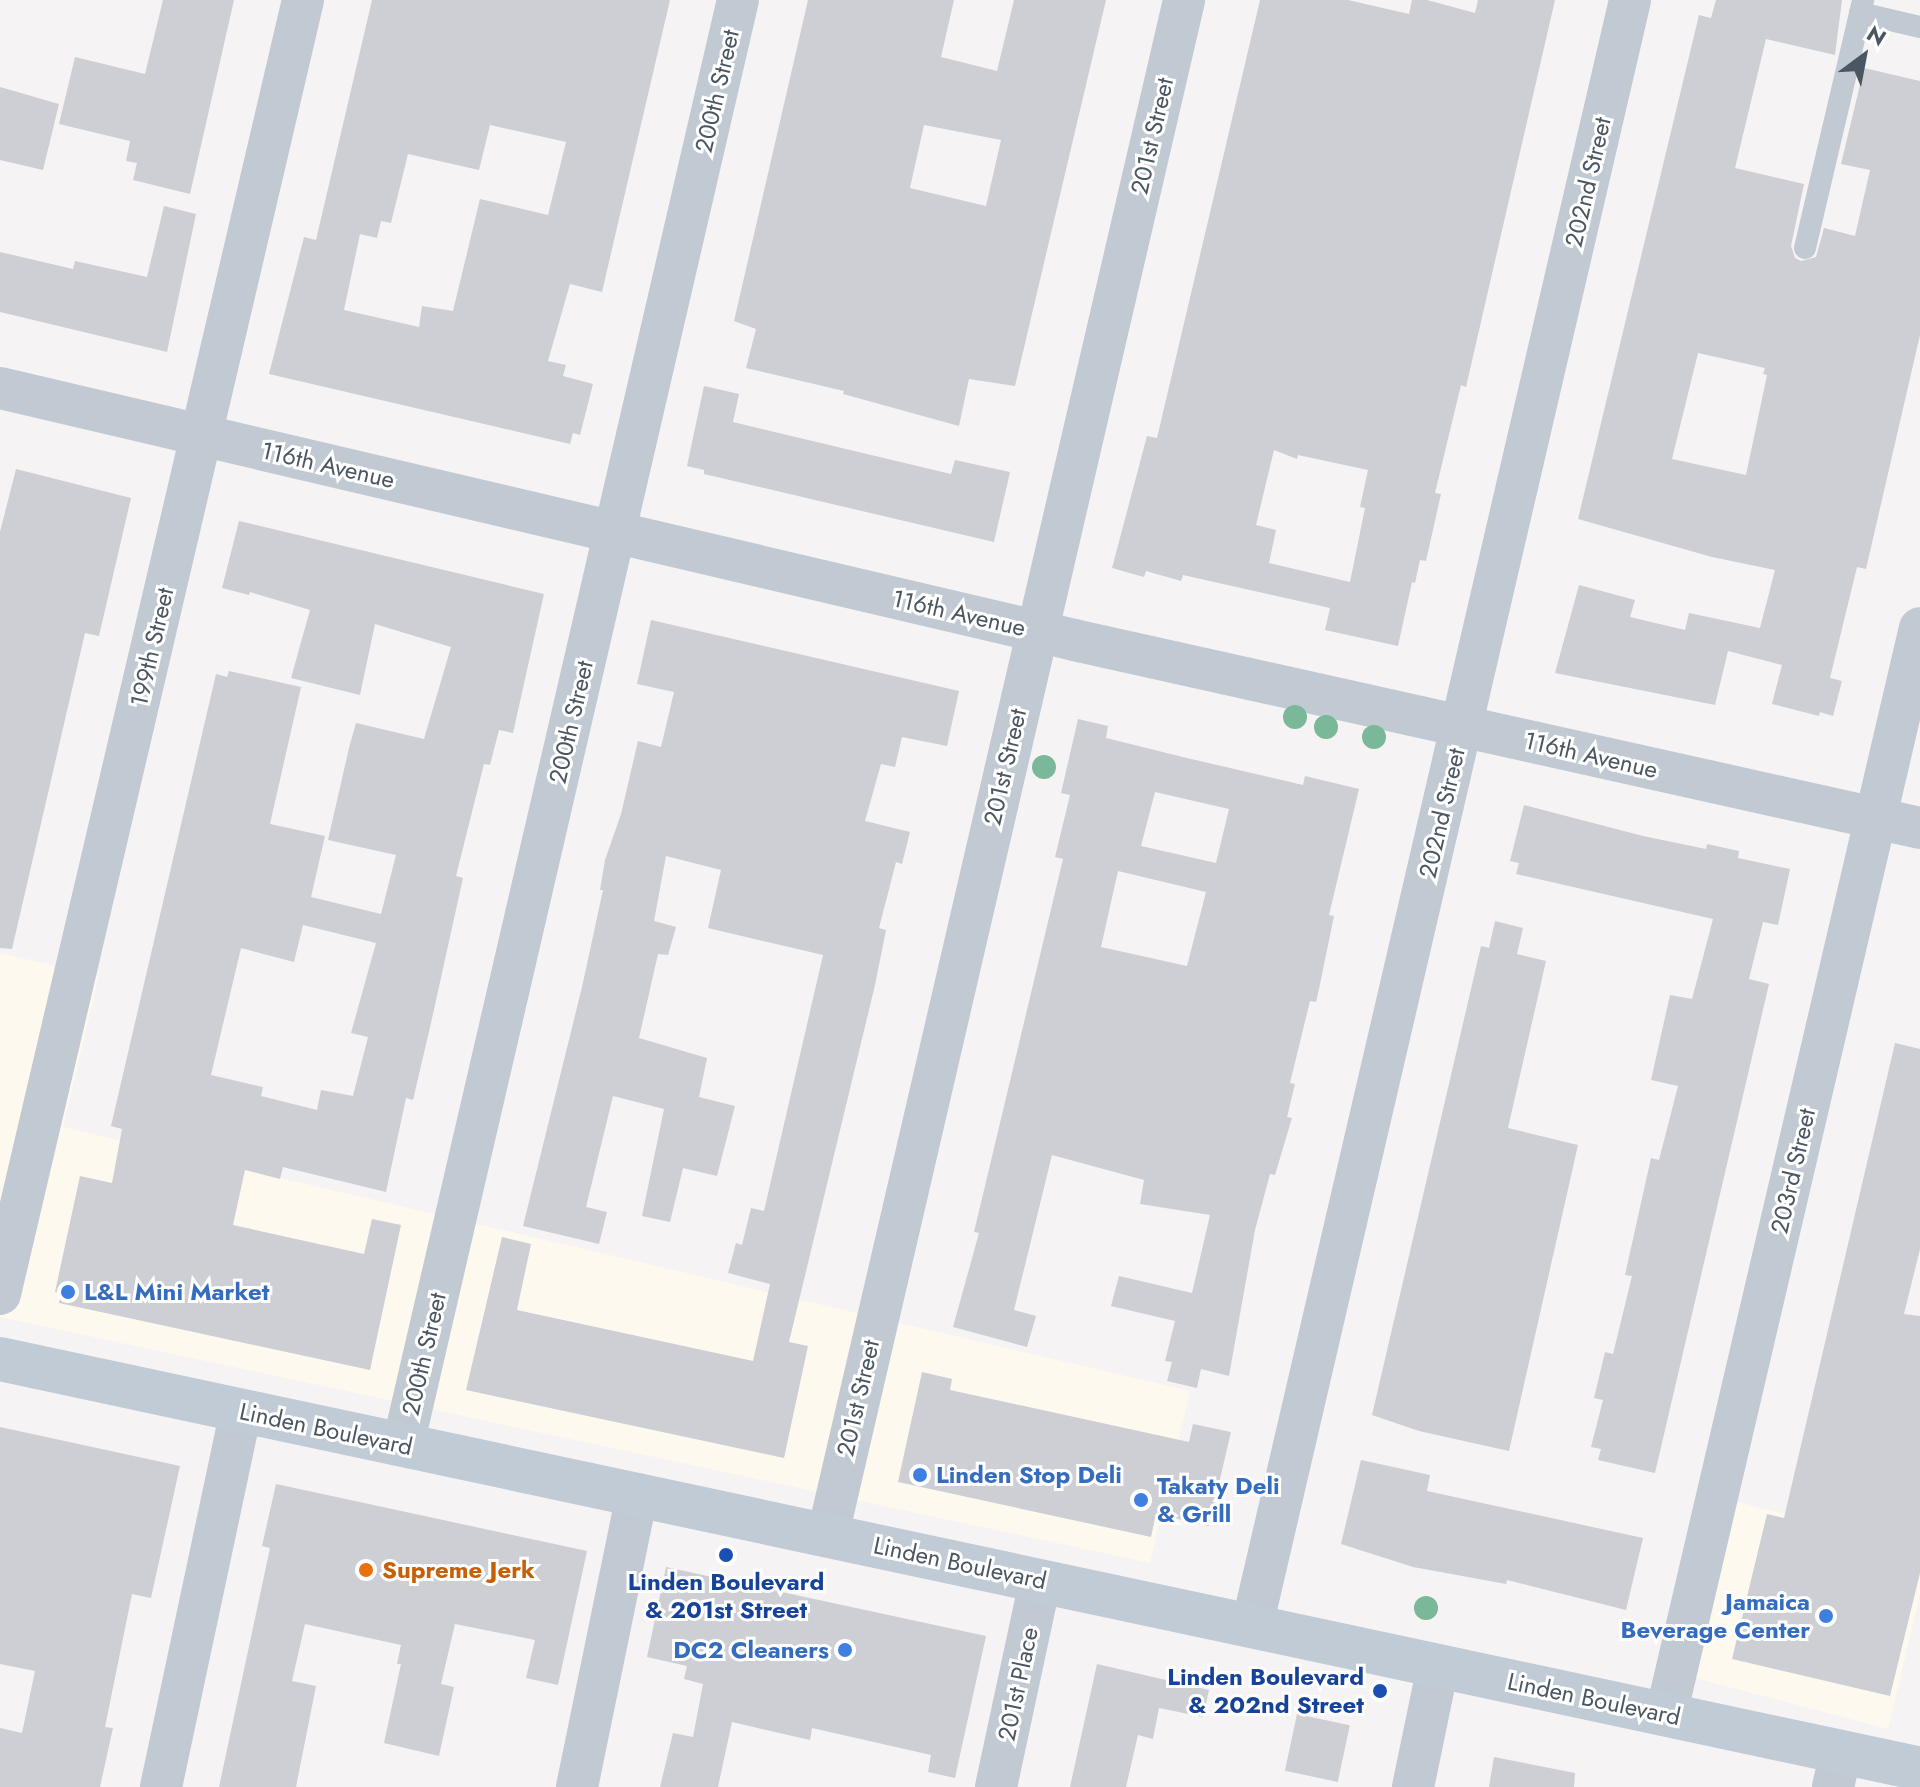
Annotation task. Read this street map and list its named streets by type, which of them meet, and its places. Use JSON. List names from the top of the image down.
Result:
{
  "streets": {
    "main road": ["Linden Boulevard"],
    "street": [
      "200th Street",
      "201st Street",
      "202nd Street",
      "116th Avenue",
      "199th Street",
      "203rd Street",
      "201st Place"
    ]
  },
  "crossings": [
    ["200th Street", "116th Avenue"],
    ["200th Street", "Linden Boulevard"],
    ["201st Street", "116th Avenue"],
    ["201st Street", "Linden Boulevard"],
    ["202nd Street", "116th Avenue"],
    ["202nd Street", "Linden Boulevard"],
    ["116th Avenue", "199th Street"],
    ["116th Avenue", "203rd Street"],
    ["203rd Street", "Linden Boulevard"],
    ["Linden Boulevard", "201st Place"]
  ],
  "places": [
    "L&L Mini Market",
    "Linden Stop Deli",
    "Takaty Deli & Grill",
    "Linden Boulevard & 201st Street",
    "Supreme Jerk",
    "Jamaica Beverage Center",
    "DC2 Cleaners",
    "Linden Boulevard & 202nd Street"
  ],
  "north": "top right"
}
